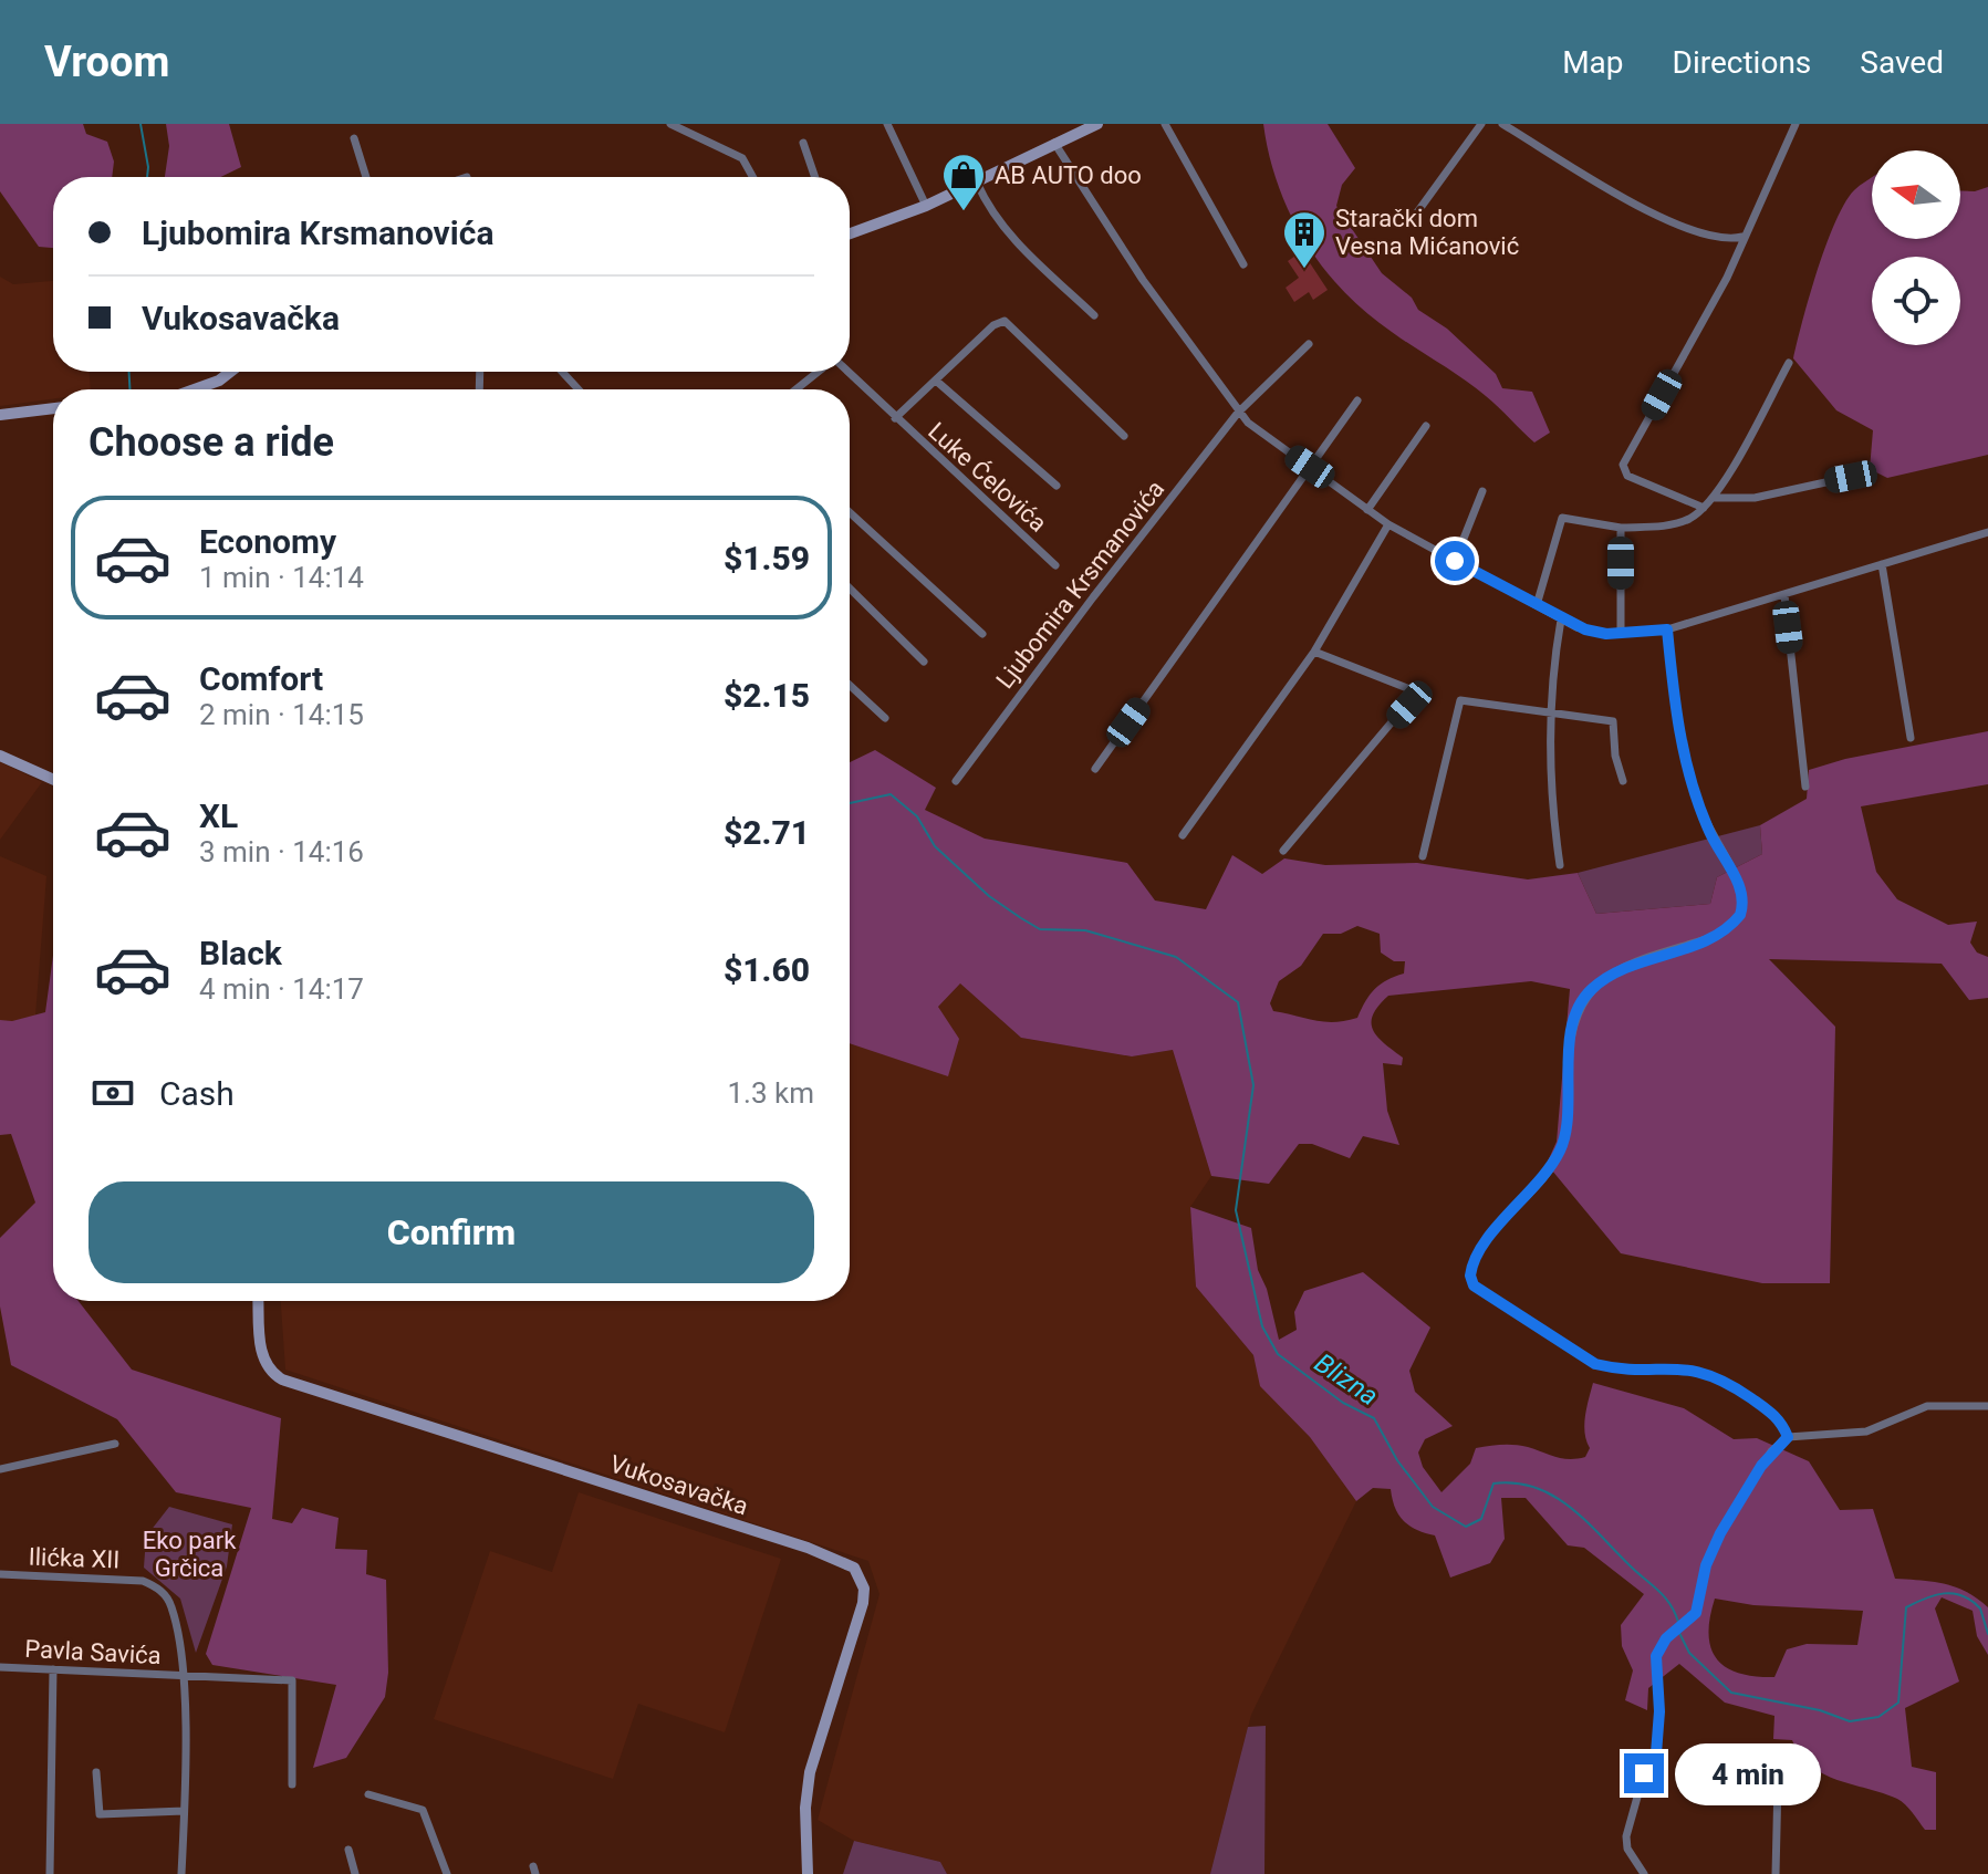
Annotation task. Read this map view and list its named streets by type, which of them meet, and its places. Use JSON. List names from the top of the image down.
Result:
{
  "streets": {
    "street": [
      "Luke Ćelovića",
      "Ljubomira Krsmanovića",
      "Vukosavačka",
      "Ilićka XII",
      "Pavla Savića"
    ]
  },
  "crossings": [
    ["Ilićka XII", "Pavla Savića"]
  ],
  "water": ["Blizna"],
  "parks": ["Eko park Grčica"],
  "places": {
    "shop": ["AB AUTO doo"],
    "building": ["Starački dom Vesna Mićanović"]
  },
  "north": "left",
  "page": {
    "header": "Vroom",
    "nav": ["Map", "Directions", "Saved"],
    "banner": ["Ljubomira Krsmanovića", "Vukosavačka"],
    "heading": "Choose a ride",
    "list": [
      {
        "name": "Economy",
        "note": "1 min · 14:14",
        "value": "$1.59"
      },
      {
        "name": "Comfort",
        "note": "2 min · 14:15",
        "value": "$2.15"
      },
      {
        "name": "XL",
        "note": "3 min · 14:16",
        "value": "$2.71"
      },
      {
        "name": "Black",
        "note": "4 min · 14:17",
        "value": "$1.60"
      }
    ],
    "pay": ["Cash", "1.3 km"],
    "buttons": "Confirm",
    "bubble": "4 min"
  }
}
